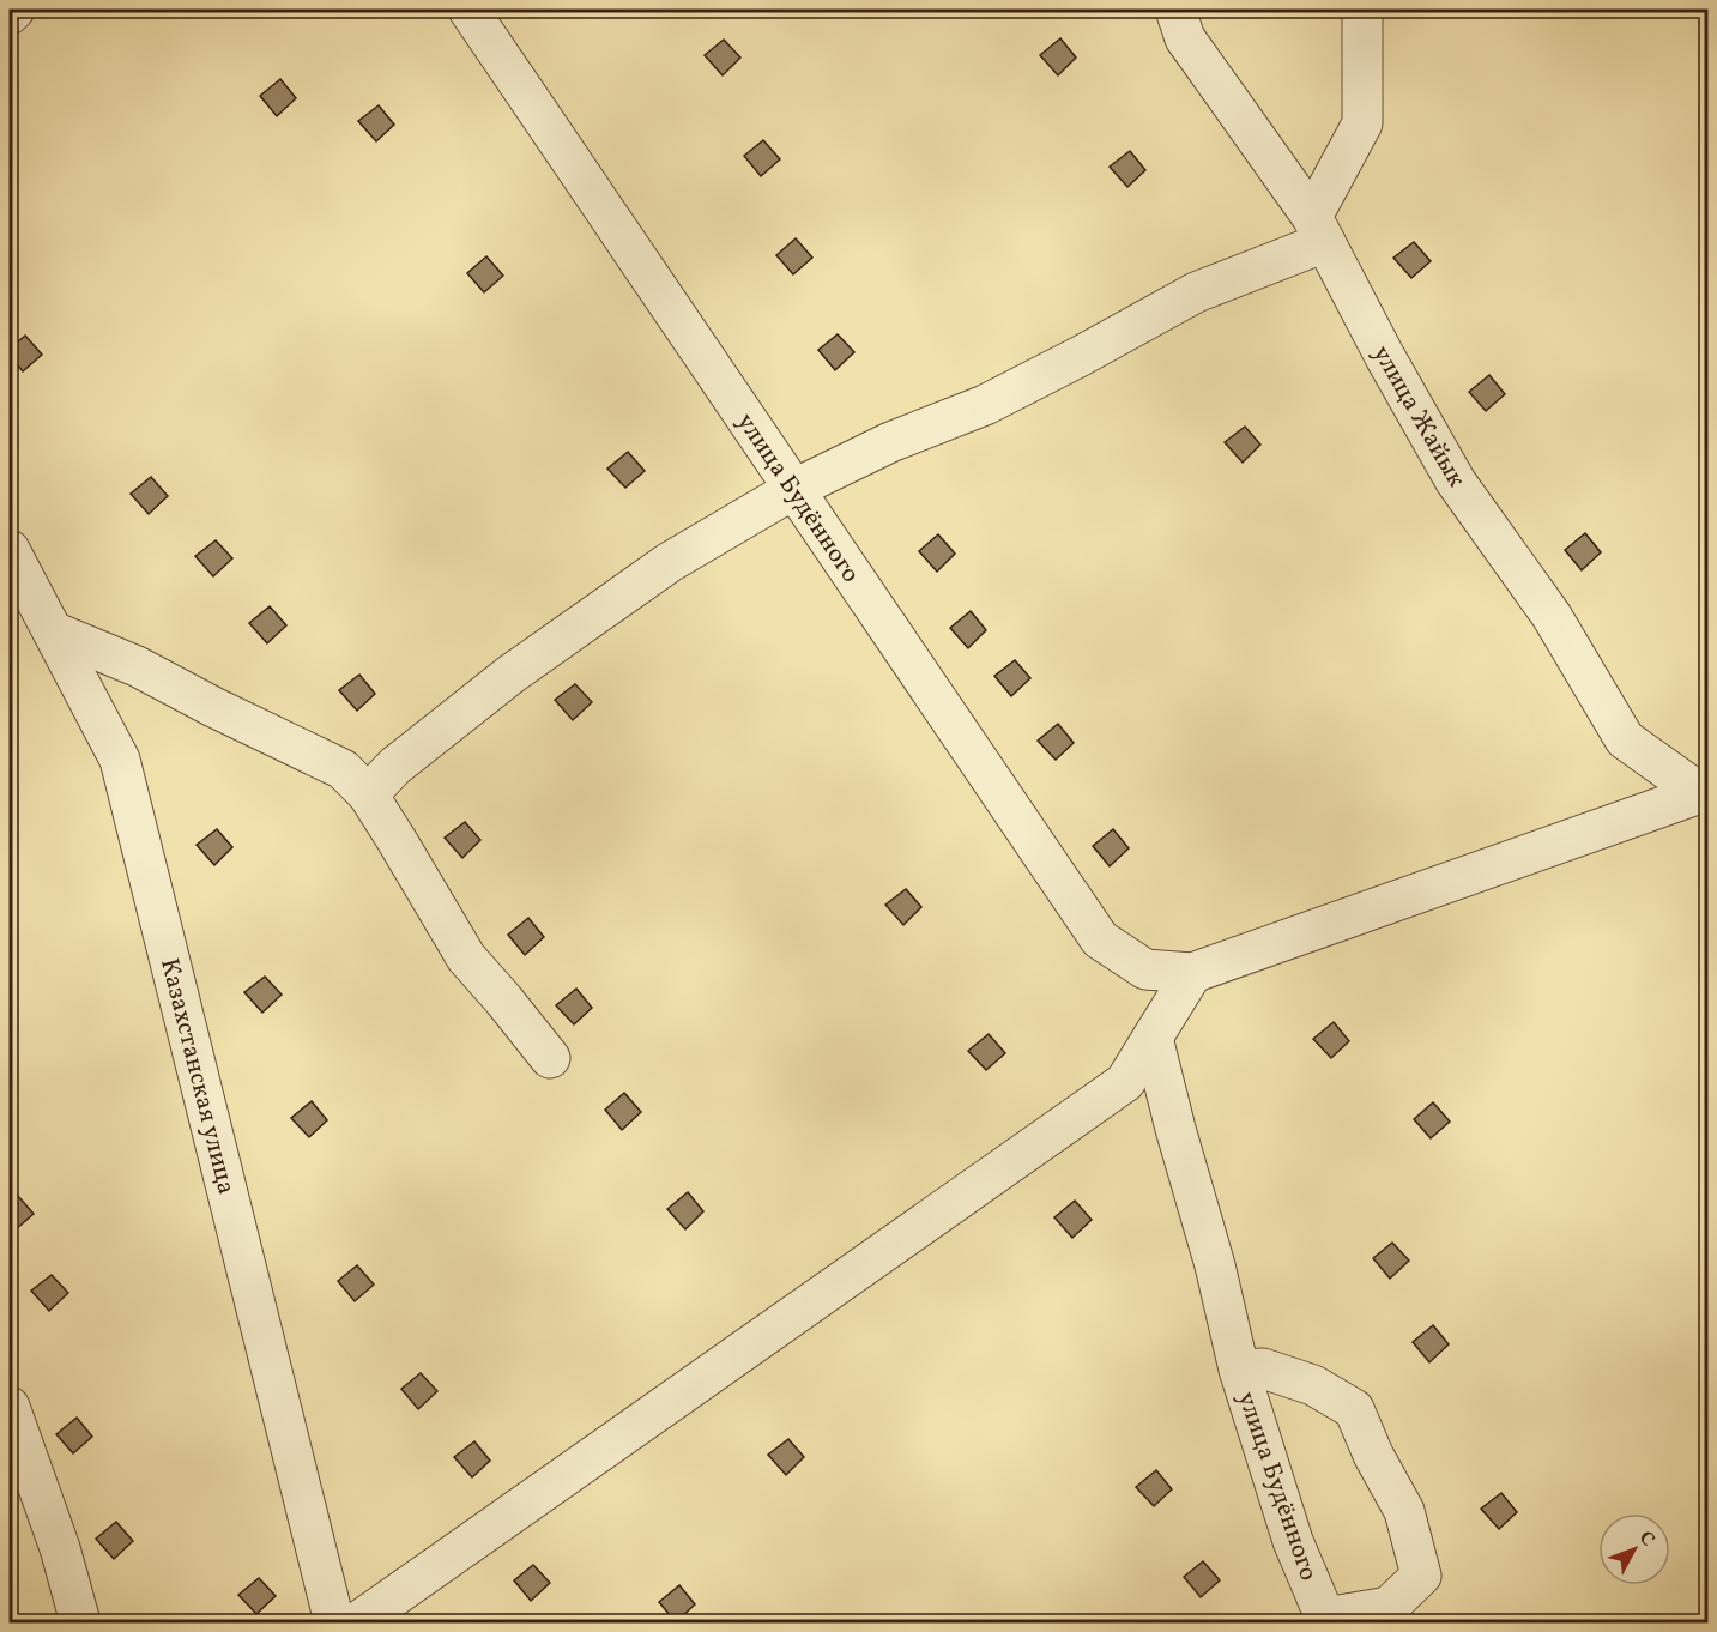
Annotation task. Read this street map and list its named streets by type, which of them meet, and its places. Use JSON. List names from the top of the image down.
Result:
{
  "streets": {
    "street": ["улица Жайык", "улица Будённого", "Казахстанская улица"]
  },
  "north": "top right"
}
